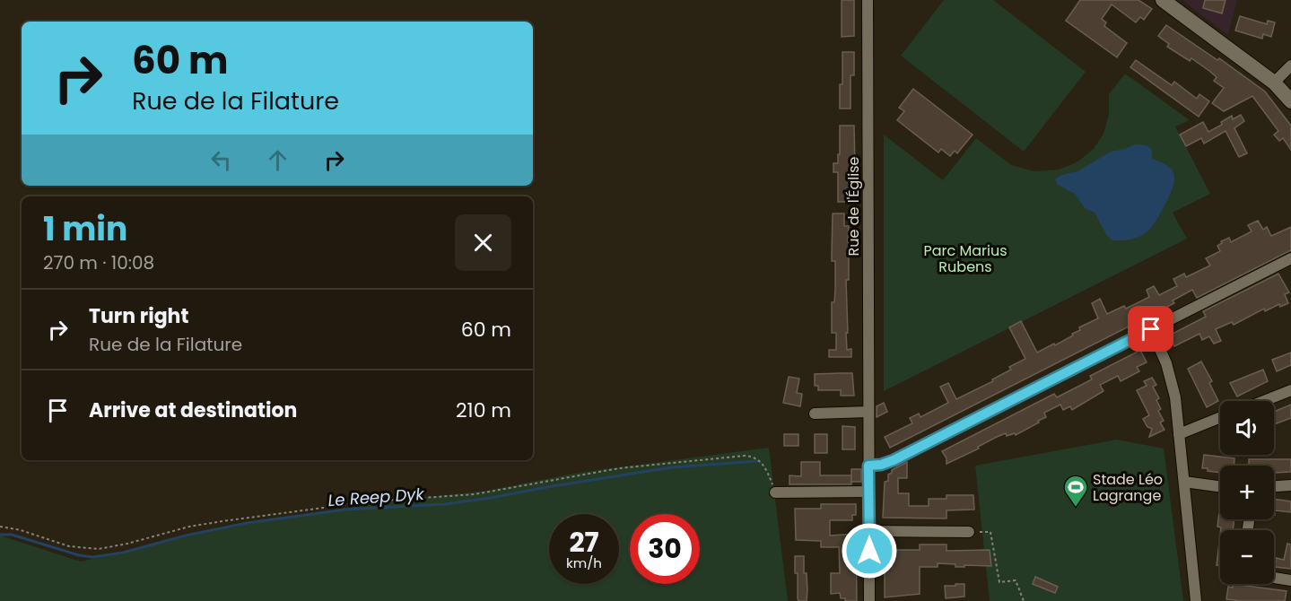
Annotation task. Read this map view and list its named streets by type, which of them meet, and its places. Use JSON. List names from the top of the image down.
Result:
{
  "streets": {
    "street": ["Rue de l'Église"]
  },
  "water": ["Le Reep Dyk"],
  "parks": ["Parc Marius Rubens"],
  "places": {
    "sports": ["Stade Léo Lagrange"]
  },
  "page": {
    "turn": ["60 m", "Rue de la Filature"],
    "heading": ["1 min", "270 m · 10:08"],
    "list": [
      {
        "name": "Turn right",
        "note": "Rue de la Filature",
        "value": "60 m"
      },
      {
        "name": "Arrive at destination",
        "value": "210 m"
      }
    ],
    "map_buttons": ["+", "−"],
    "speed": "27 km/h",
    "limit": "30"
  }
}
